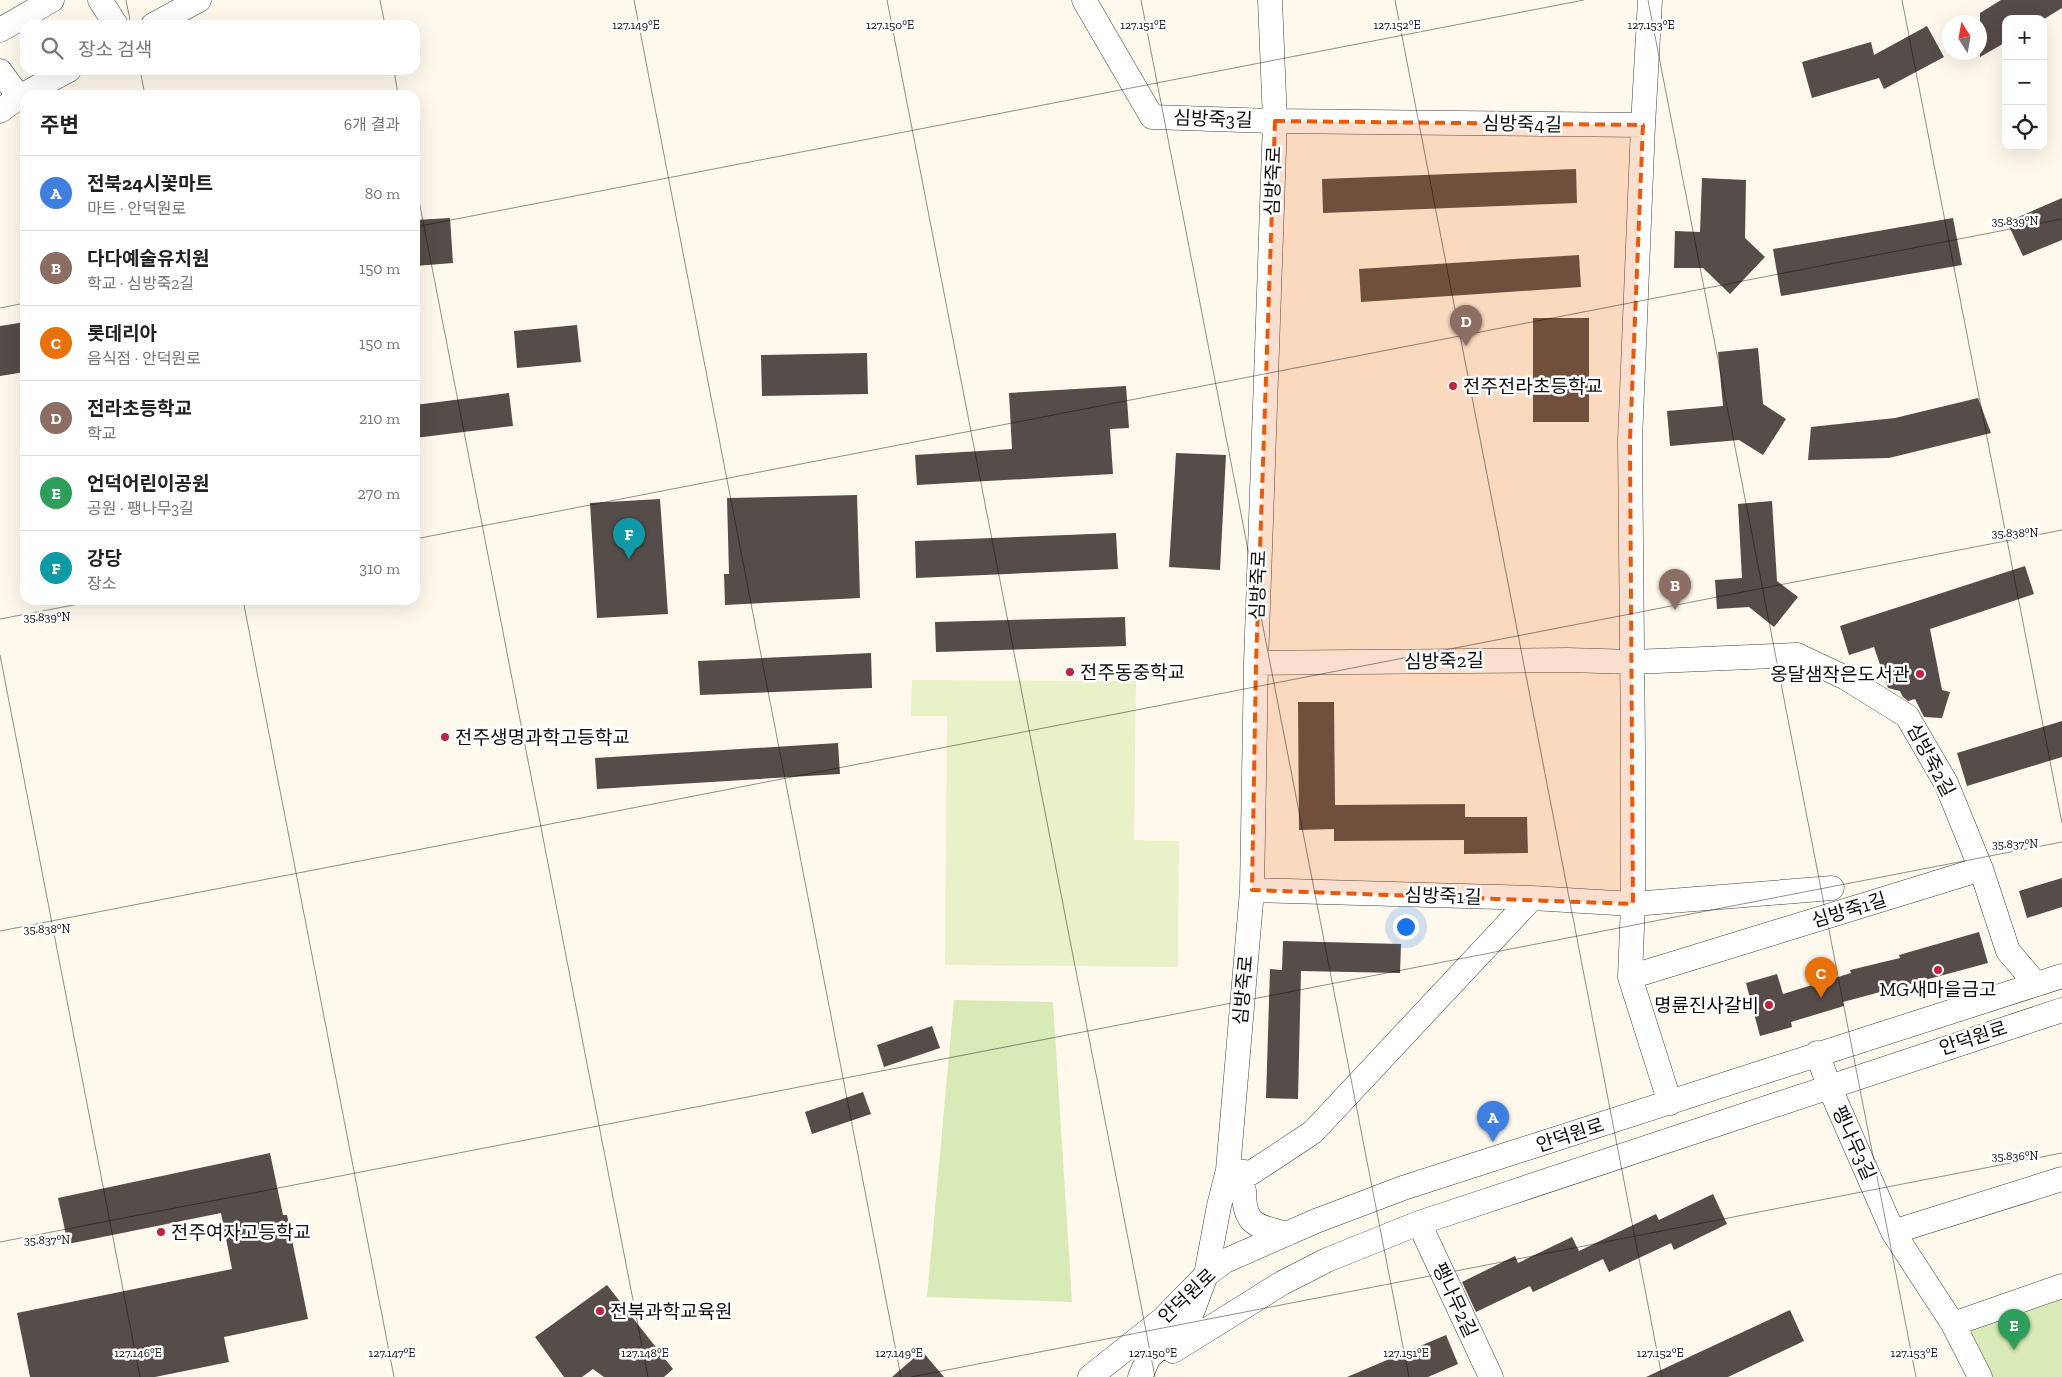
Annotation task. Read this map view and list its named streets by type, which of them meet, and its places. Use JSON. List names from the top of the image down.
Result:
{
  "streets": {
    "street": [
      "심방죽3길",
      "심방죽4길",
      "심방죽로",
      "심방죽2길",
      "심방죽1길",
      "안덕원로",
      "팽나무3길",
      "팽나무2길"
    ]
  },
  "crossings": [
    ["심방죽3길", "심방죽4길"],
    ["심방죽3길", "심방죽로"],
    ["심방죽4길", "심방죽로"],
    ["심방죽로", "심방죽2길"],
    ["심방죽로", "심방죽1길"],
    ["심방죽로", "안덕원로"],
    ["심방죽2길", "심방죽1길"],
    ["심방죽2길", "안덕원로"],
    ["안덕원로", "팽나무3길"],
    ["안덕원로", "팽나무2길"]
  ],
  "places": [
    "전주전라초등학교",
    "전주동중학교",
    "옹달샘작은도서관",
    "전주생명과학고등학교",
    "MG새마을금고",
    "명륜진사갈비",
    "전주여자고등학교",
    "전북과학교육원"
  ],
  "north": "top",
  "page": {
    "map_buttons": ["+", "−"],
    "search": "장소 검색",
    "heading": ["주변", "6개 결과"],
    "list": [
      {
        "mark": "A",
        "name": "전북24시꽃마트",
        "note": "마트 · 안덕원로",
        "value": "80 m"
      },
      {
        "mark": "B",
        "name": "다다예술유치원",
        "note": "학교 · 심방죽2길",
        "value": "150 m"
      },
      {
        "mark": "C",
        "name": "롯데리아",
        "note": "음식점 · 안덕원로",
        "value": "150 m"
      },
      {
        "mark": "D",
        "name": "전라초등학교",
        "note": "학교",
        "value": "210 m"
      },
      {
        "mark": "E",
        "name": "언덕어린이공원",
        "note": "공원 · 팽나무3길",
        "value": "270 m"
      },
      {
        "mark": "F",
        "name": "강당",
        "note": "장소",
        "value": "310 m"
      }
    ],
    "pins": [
      "D",
      "F",
      "B",
      "C",
      "A",
      "E"
    ]
  },
  "coordinates": [
    "127.149°E",
    "127.150°E",
    "127.151°E",
    "127.152°E",
    "127.153°E",
    "35.839°N",
    "35.838°N",
    "35.837°N",
    "35.836°N",
    "127.146°E",
    "127.147°E",
    "127.148°E"
  ]
}
